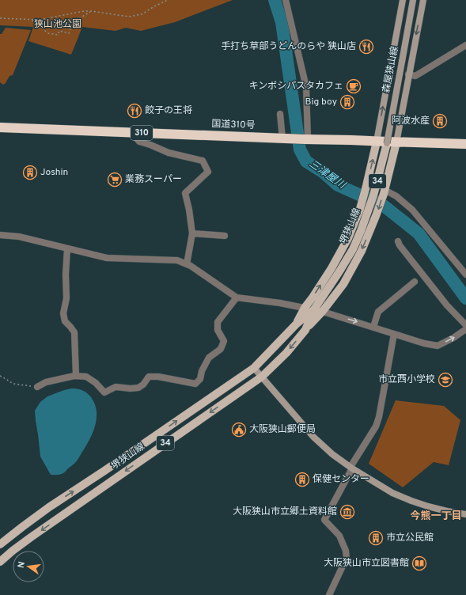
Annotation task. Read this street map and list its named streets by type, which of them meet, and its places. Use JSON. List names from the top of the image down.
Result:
{
  "streets": {
    "highway": ["国道310号", "310"],
    "main road": ["森屋狭山線", "34", "堺狭山線"]
  },
  "crossings": [
    ["森屋狭山線", "堺狭山線"]
  ],
  "districts": ["今熊一丁目"],
  "water": ["三津屋川"],
  "parks": ["狭山池公園"],
  "places": {
    "restaurant": ["手打ち草部うどんのらや 狭山店", "餃子の王将"],
    "cafe": ["キンボシパスタカフェ"],
    "building": [
      "Big boy",
      "阿波水産",
      "Joshin",
      "保健センター",
      "市立公民館"
    ],
    "supermarket": ["業務スーパー"],
    "school or university": ["市立西小学校"],
    "public building": ["大阪狭山郵便局"],
    "museum": ["大阪狭山市立郷土資料館"],
    "library": ["大阪狭山市立図書館"]
  },
  "north": "left"
}
